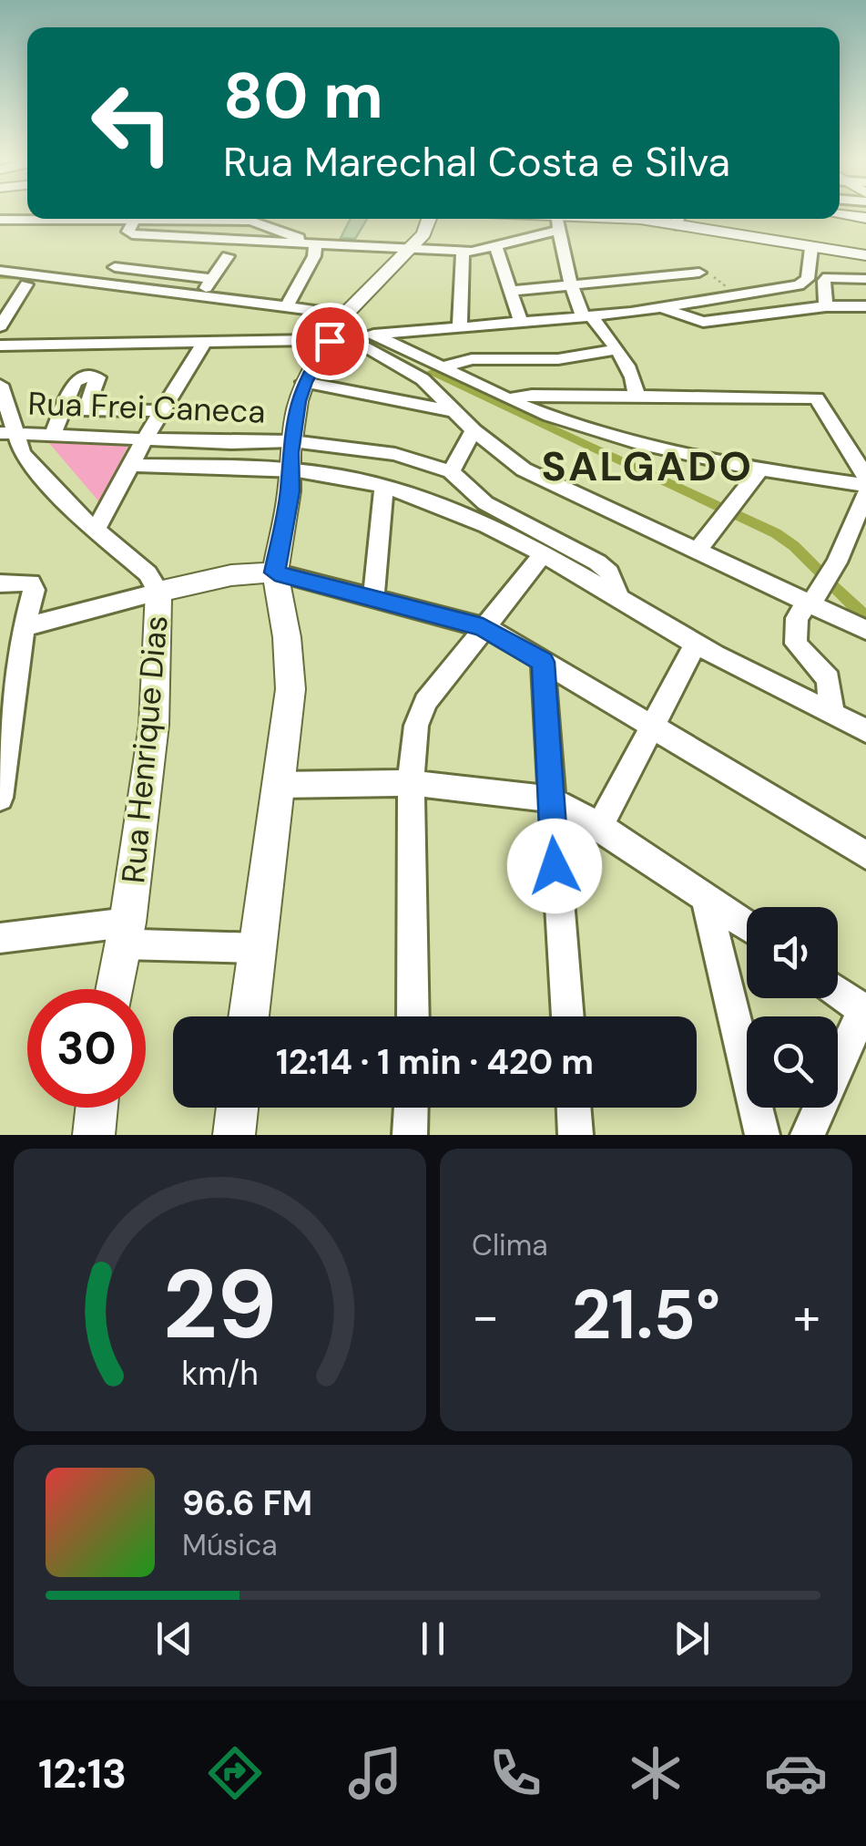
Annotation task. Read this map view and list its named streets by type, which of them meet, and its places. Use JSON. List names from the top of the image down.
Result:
{
  "streets": {
    "main road": ["Rua Henrique Dias"],
    "street": ["Rua Frei Caneca"]
  },
  "crossings": [
    ["Rua Frei Caneca", "Rua Henrique Dias"]
  ],
  "districts": ["SALGADO"],
  "page": {
    "turn": ["80 m", "Rua Marechal Costa e Silva"],
    "limit": "30",
    "trip": "12:14 · 1 min · 420 m",
    "tile": "Clima",
    "heat": ["−", "21.5°", "+"],
    "song": ["96.6 FM", "Música"],
    "tabs": "12:13",
    "gauge": ["29", "km/h"]
  }
}
